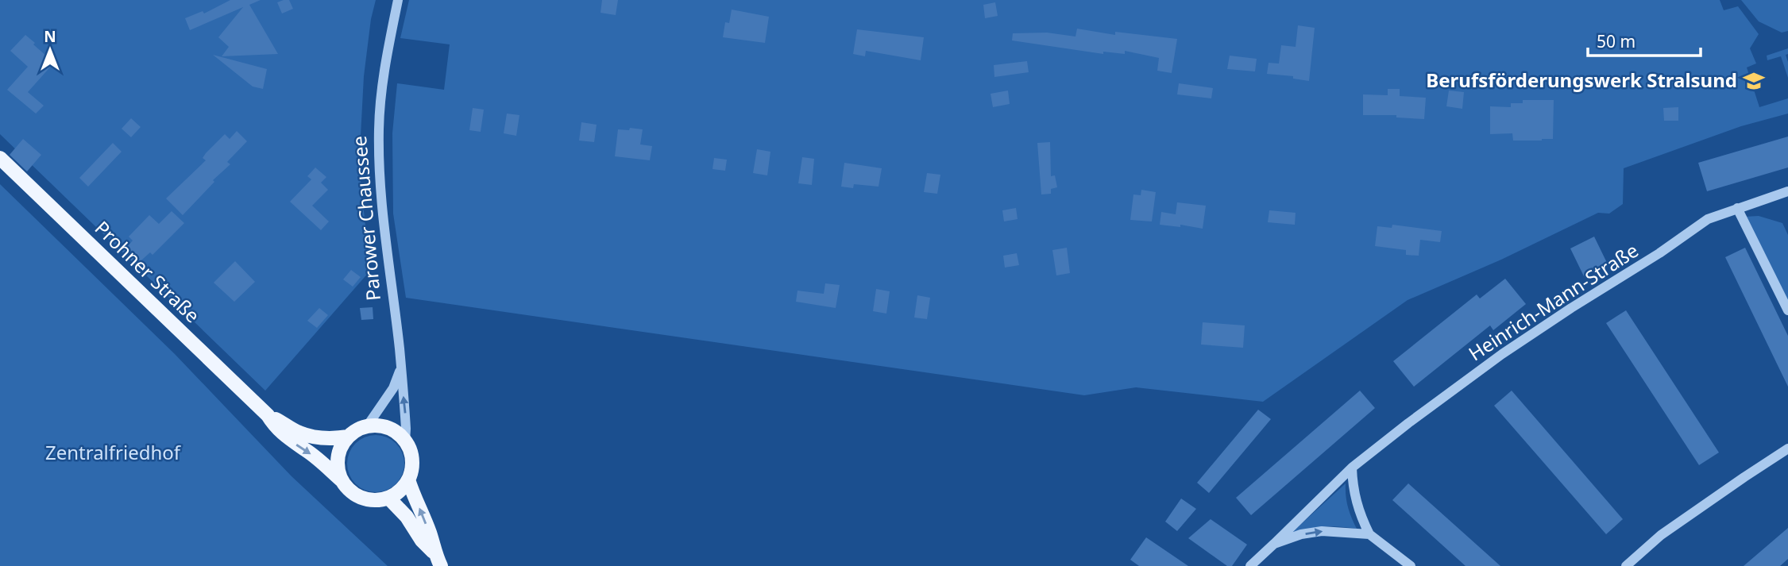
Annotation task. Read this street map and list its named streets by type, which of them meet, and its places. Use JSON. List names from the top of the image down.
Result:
{
  "streets": {
    "main road": ["Parower Chaussee", "Prohner Straße"],
    "street": ["Heinrich-Mann-Straße"]
  },
  "crossings": [
    ["Parower Chaussee", "Prohner Straße"]
  ],
  "parks": ["Zentralfriedhof"],
  "places": {
    "school or university": ["Berufsförderungswerk Stralsund"]
  },
  "scale_bar": "50 m",
  "north": "top"
}
